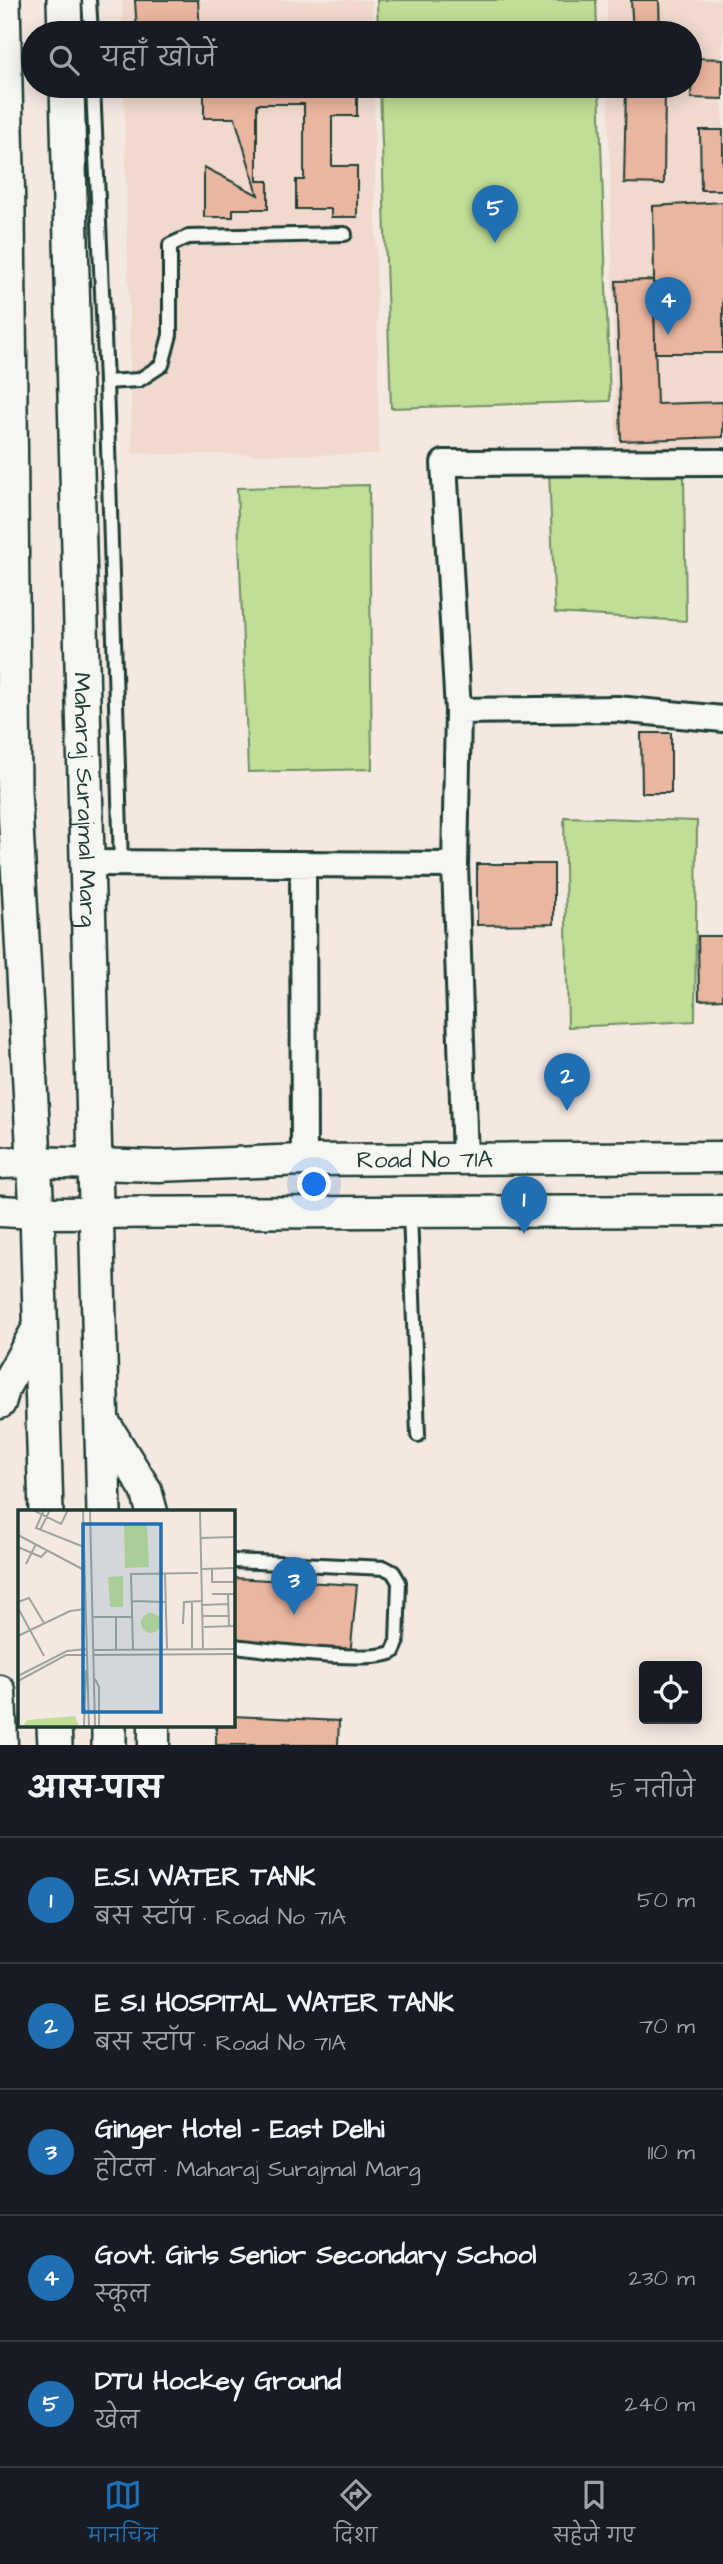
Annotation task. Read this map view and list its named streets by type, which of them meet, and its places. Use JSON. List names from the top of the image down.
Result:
{
  "streets": {
    "main road": ["Maharaj Surajmal Marg"],
    "street": ["Road No 71A"]
  },
  "crossings": [
    ["Maharaj Surajmal Marg", "Road No 71A"]
  ],
  "page": {
    "search": "यहाँ खोजें",
    "pins": [
      "5",
      "4",
      "2",
      "1",
      "3"
    ],
    "heading": ["आस-पास", "5 नतीजे"],
    "list": [
      {
        "mark": "1",
        "name": "E.S.I WATER TANK",
        "note": "बस स्टॉप · Road No 71A",
        "value": "50 m"
      },
      {
        "mark": "2",
        "name": "E S.I HOSPITAL WATER TANK",
        "note": "बस स्टॉप · Road No 71A",
        "value": "70 m"
      },
      {
        "mark": "3",
        "name": "Ginger Hotel - East Delhi",
        "note": "होटल · Maharaj Surajmal Marg",
        "value": "110 m"
      },
      {
        "mark": "4",
        "name": "Govt. Girls Senior Secondary School",
        "note": "स्कूल",
        "value": "230 m"
      },
      {
        "mark": "5",
        "name": "DTU Hockey Ground",
        "note": "खेल",
        "value": "240 m"
      }
    ],
    "nav": ["मानचित्र", "दिशा", "सहेजे गए"]
  }
}
